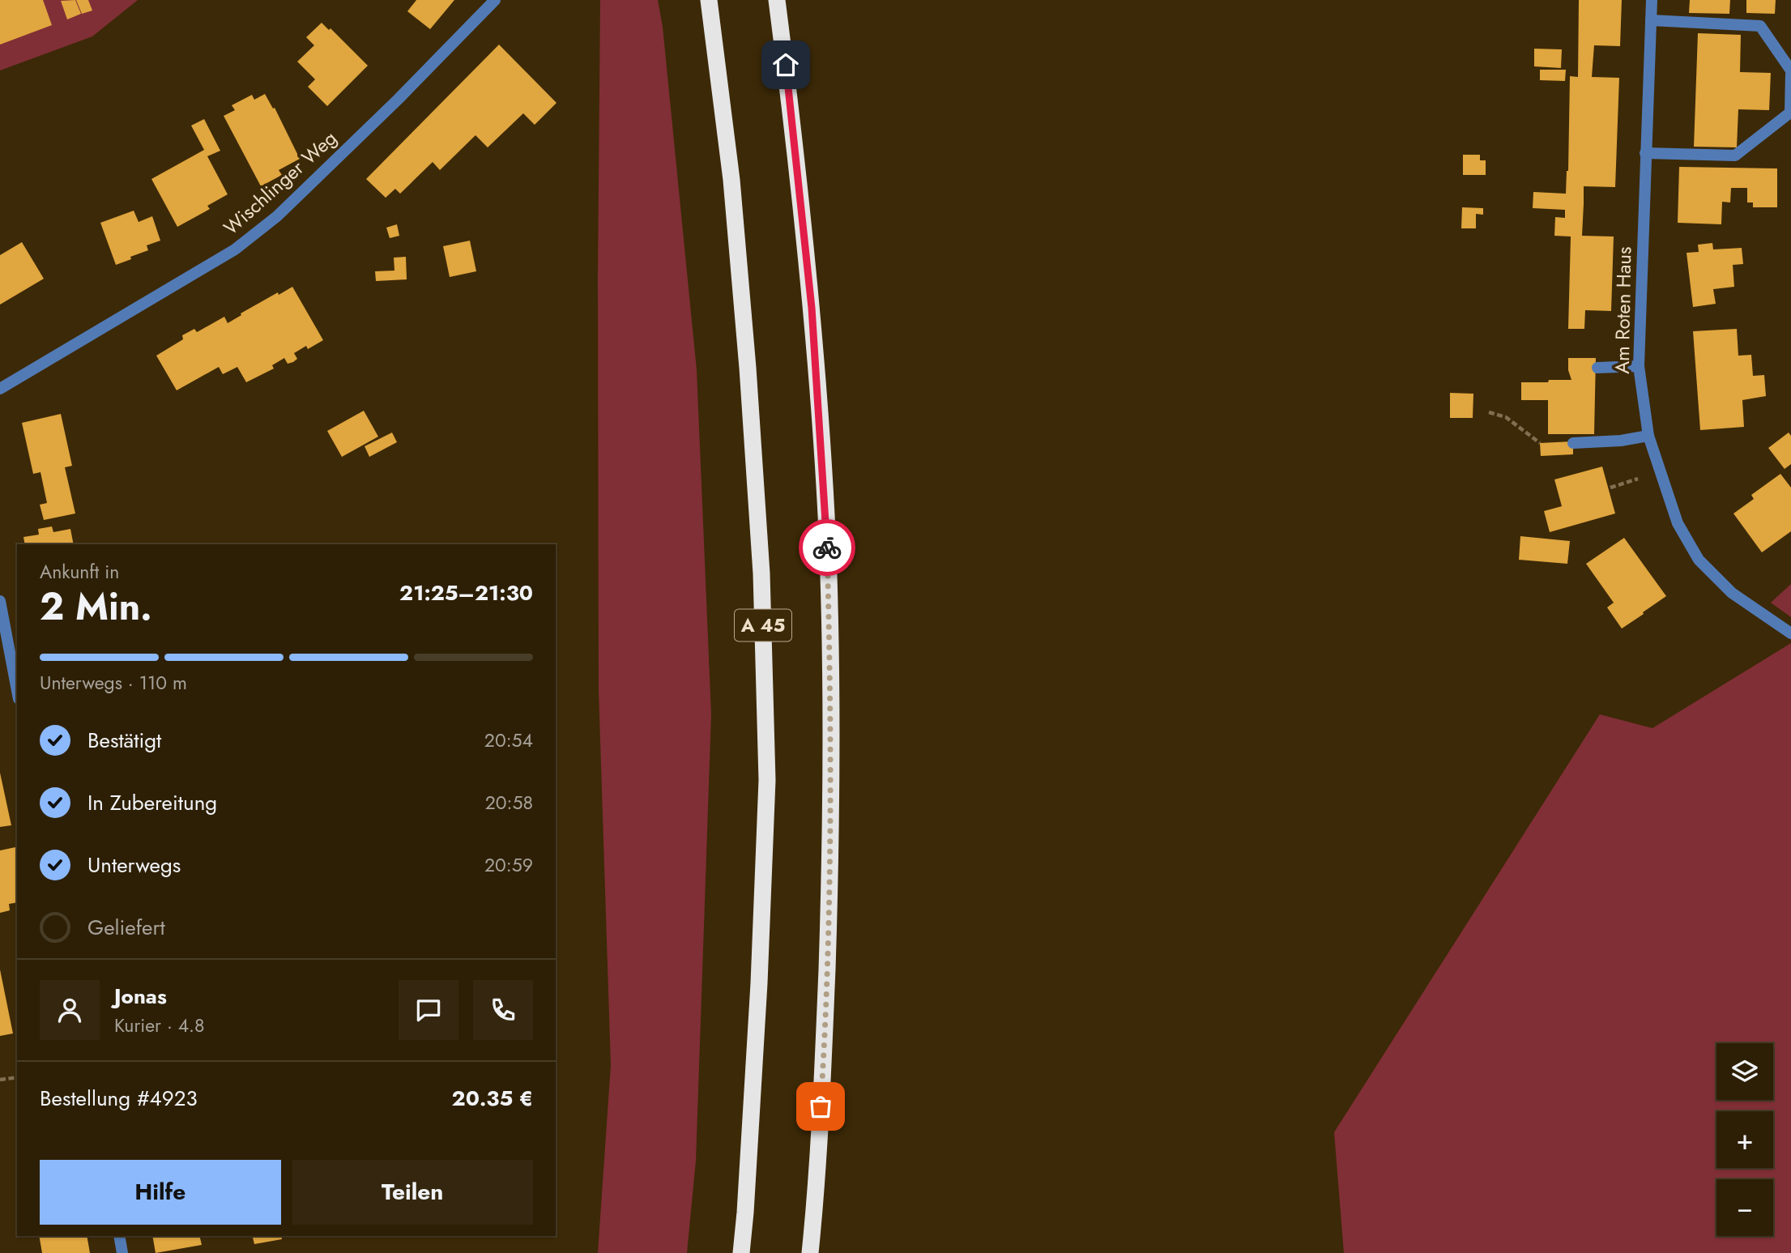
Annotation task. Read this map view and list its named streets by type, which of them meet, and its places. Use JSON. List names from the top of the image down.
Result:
{
  "streets": {
    "highway": ["A 45"],
    "street": ["Wischlinger Weg", "Am Roten Haus"]
  },
  "page": {
    "heading": ["2 Min.", "Ankunft in", "21:25–21:30"],
    "panel": [
      "Jonas",
      "Kurier · 4.8",
      "Bestellung #4923",
      "20.35 €"
    ],
    "bar": "Unterwegs · 110 m",
    "list": [
      ["Bestätigt", "20:54"],
      ["In Zubereitung", "20:58"],
      ["Unterwegs", "20:59"],
      "Geliefert"
    ],
    "map_buttons": ["+", "−"],
    "buttons": ["Hilfe", "Teilen"]
  }
}
